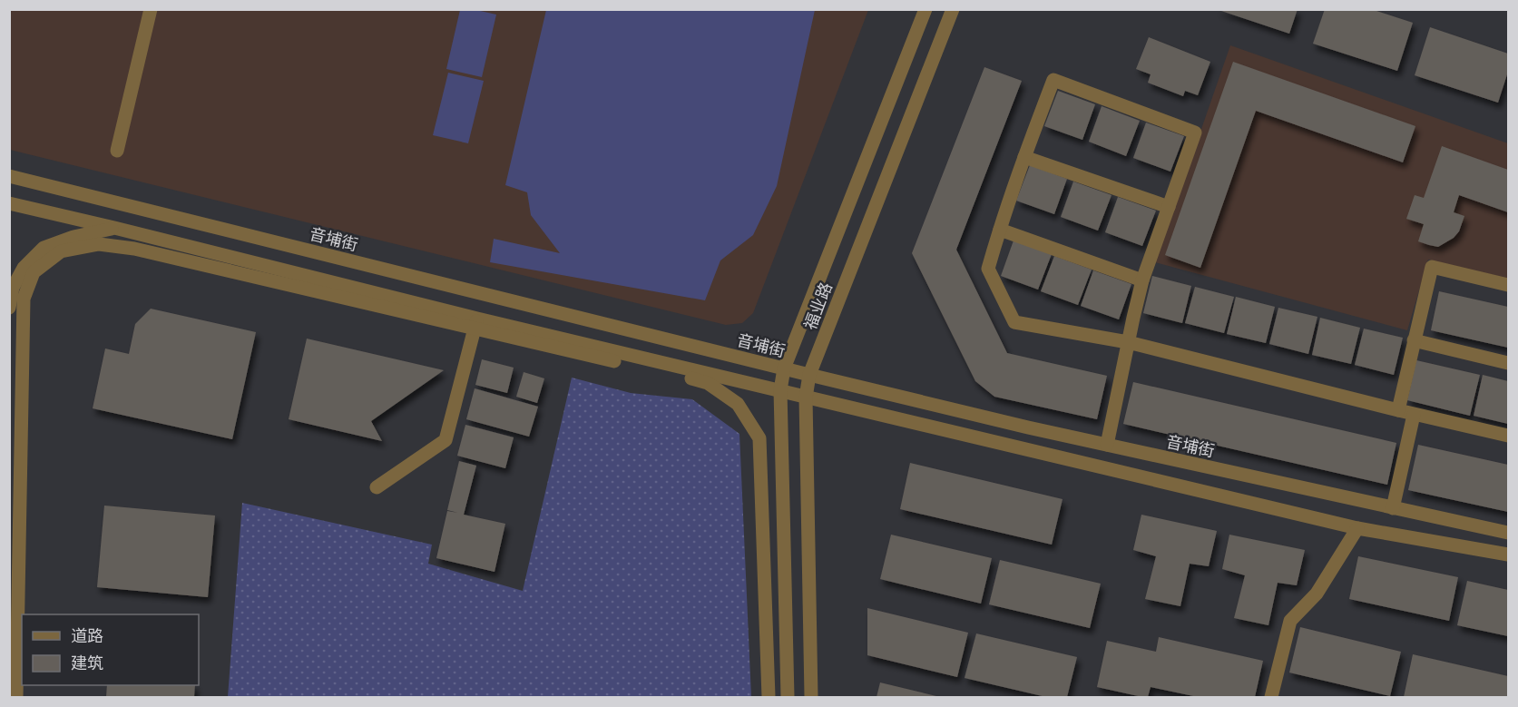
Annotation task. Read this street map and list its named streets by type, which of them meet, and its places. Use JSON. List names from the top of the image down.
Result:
{
  "streets": {
    "street": ["音埔街", "福业路"]
  },
  "crossings": [
    ["音埔街", "福业路"]
  ],
  "legend": ["道路", "建筑"]
}
